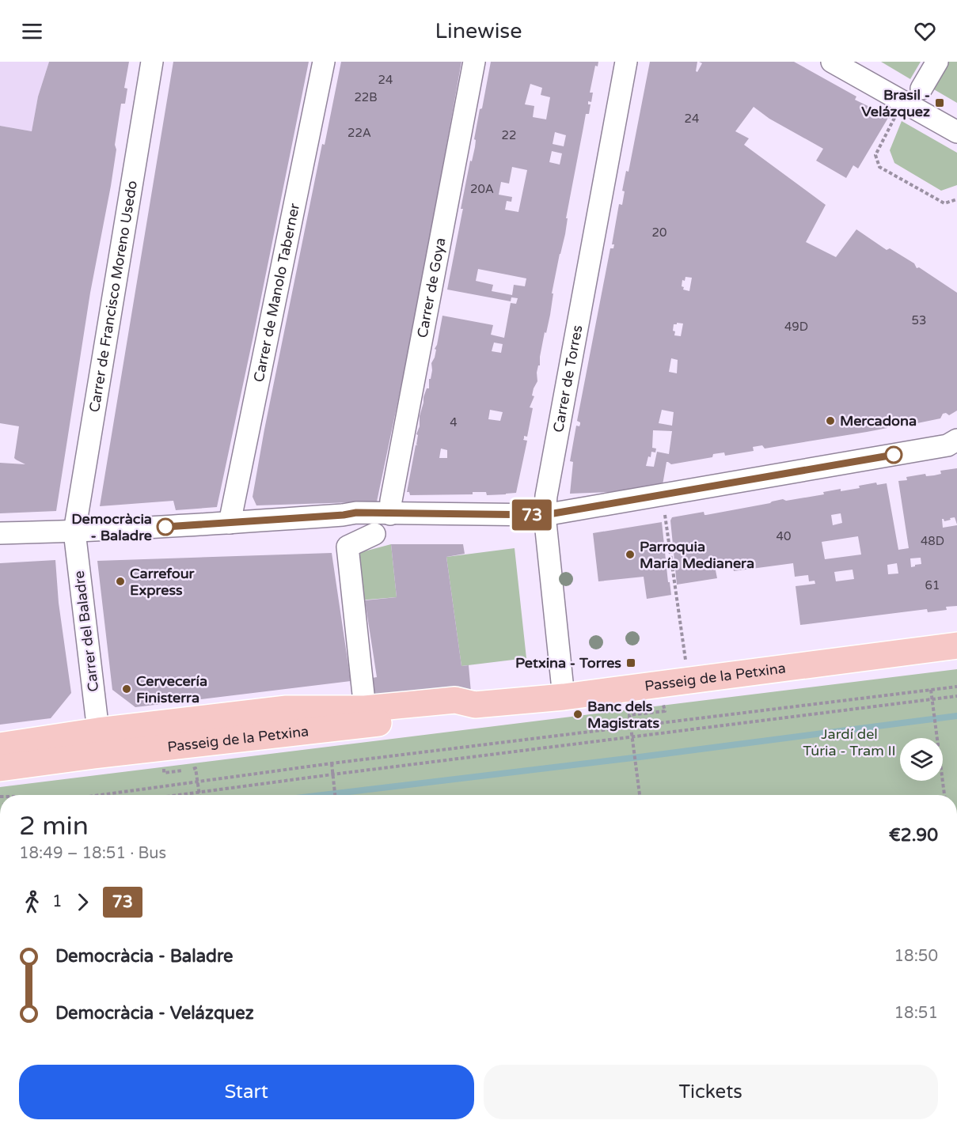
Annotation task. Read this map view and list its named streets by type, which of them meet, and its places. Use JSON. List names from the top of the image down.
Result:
{
  "streets": {
    "main road": ["Passeig de la Petxina"],
    "street": [
      "Carrer de Goya",
      "Carrer de Manolo Taberner",
      "Carrer de Francisco Moreno Usedo",
      "Carrer de Torres",
      "Carrer del Baladre"
    ]
  },
  "crossings": [
    ["Carrer de Francisco Moreno Usedo", "Carrer del Baladre"],
    ["Carrer de Torres", "Passeig de la Petxina"],
    ["Carrer del Baladre", "Passeig de la Petxina"]
  ],
  "parks": ["Jardí del Túria - Tram II"],
  "places": {
    "transit": ["Brasil - Velázquez", "Petxina - Torres"],
    "other": [
      "Mercadona",
      "Democràcia - Baladre",
      "Parroquia María Medianera",
      "Carrefour Express",
      "Cervecería Finisterra",
      "Banc dels Magistrats"
    ]
  },
  "lines": ["bus line 73"],
  "house_numbers": [
    "24",
    "22B",
    "24",
    "22A",
    "22",
    "20A",
    "20",
    "53",
    "49D",
    "4",
    "40",
    "48D",
    "61"
  ],
  "page": {
    "header": "Linewise",
    "on_map": "73",
    "heading": ["2 min", "18:49 – 18:51 · Bus", "€2.90"],
    "legs": ["1", "73"],
    "list": [
      {
        "name": "Democràcia - Baladre",
        "value": "18:50"
      },
      {
        "name": "Democràcia - Velázquez",
        "value": "18:51"
      }
    ],
    "buttons": ["Start", "Tickets"]
  }
}
